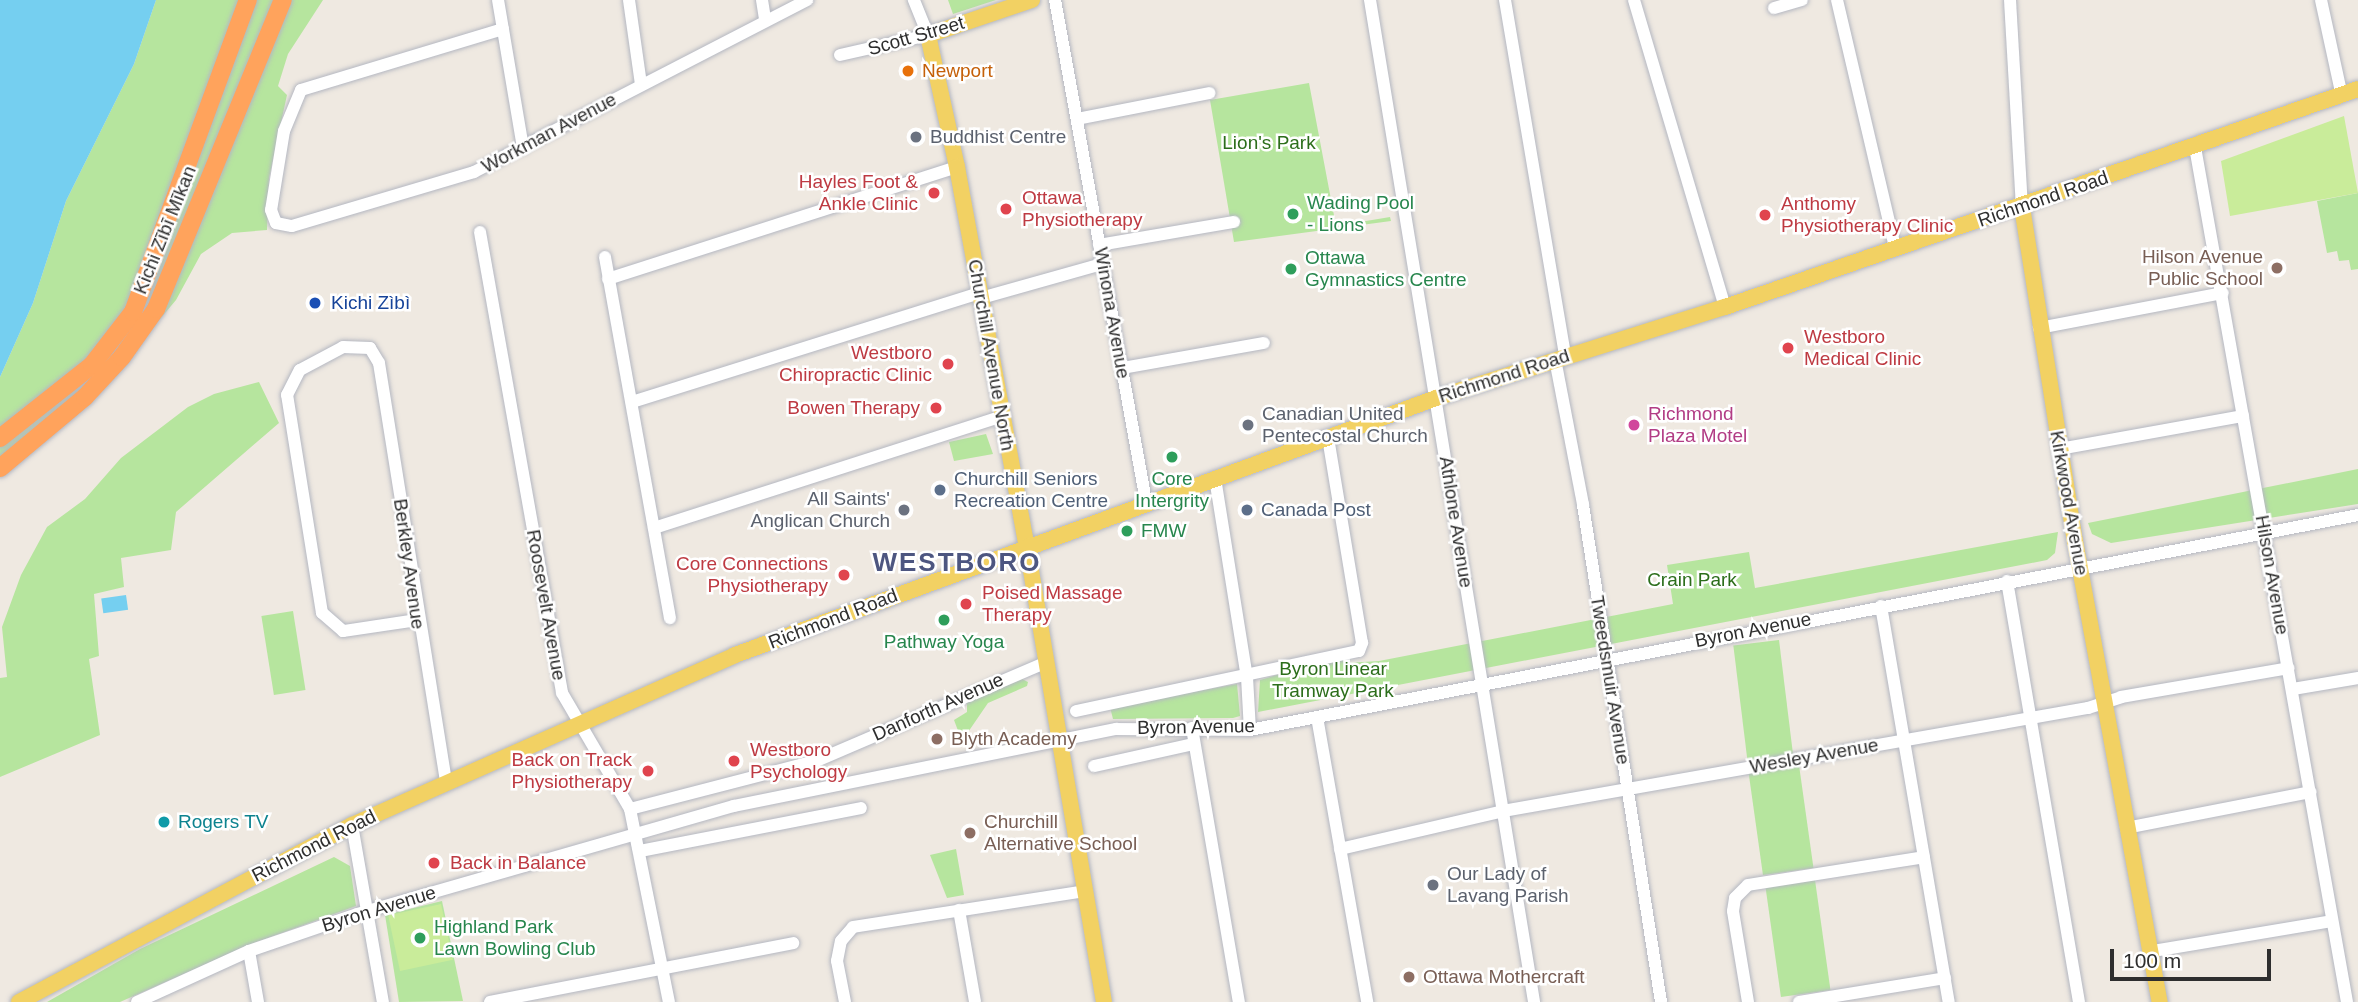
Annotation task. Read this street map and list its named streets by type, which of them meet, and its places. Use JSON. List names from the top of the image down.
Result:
{
  "streets": {
    "highway": ["Kichi Zībī Mīkan"],
    "main road": [
      "Scott Street",
      "Richmond Road",
      "Churchill Avenue North",
      "Kirkwood Avenue"
    ],
    "street": [
      "Workman Avenue",
      "Winona Avenue",
      "Athlone Avenue",
      "Berkley Avenue",
      "Hilson Avenue",
      "Roosevelt Avenue",
      "Byron Avenue",
      "Tweedsmuir Avenue",
      "Danforth Avenue",
      "Wesley Avenue"
    ]
  },
  "crossings": [
    ["Scott Street", "Churchill Avenue North"],
    ["Richmond Road", "Winona Avenue"],
    ["Richmond Road", "Churchill Avenue North"],
    ["Richmond Road", "Kirkwood Avenue"],
    ["Richmond Road", "Athlone Avenue"],
    ["Richmond Road", "Berkley Avenue"],
    ["Richmond Road", "Hilson Avenue"],
    ["Richmond Road", "Roosevelt Avenue"],
    ["Richmond Road", "Tweedsmuir Avenue"],
    ["Churchill Avenue North", "Byron Avenue"],
    ["Churchill Avenue North", "Danforth Avenue"],
    ["Kirkwood Avenue", "Byron Avenue"],
    ["Kirkwood Avenue", "Wesley Avenue"],
    ["Athlone Avenue", "Byron Avenue"],
    ["Athlone Avenue", "Wesley Avenue"],
    ["Hilson Avenue", "Byron Avenue"],
    ["Hilson Avenue", "Wesley Avenue"],
    ["Roosevelt Avenue", "Byron Avenue"],
    ["Roosevelt Avenue", "Danforth Avenue"],
    ["Byron Avenue", "Tweedsmuir Avenue"],
    ["Tweedsmuir Avenue", "Wesley Avenue"]
  ],
  "districts": ["WESTBORO"],
  "parks": ["Lion's Park", "Crain Park", "Byron Linear Tramway Park"],
  "places": [
    "Newport",
    "Buddhist Centre",
    "Hayles Foot & Ankle Clinic",
    "Ottawa Physiotherapy",
    "Wading Pool - Lions",
    "Anthomy Physiotherapy Clinic",
    "Hilson Avenue Public School",
    "Ottawa Gymnastics Centre",
    "Kichi Zìbì",
    "Westboro Medical Clinic",
    "Westboro Chiropractic Clinic",
    "Bowen Therapy",
    "Canadian United Pentecostal Church",
    "Richmond Plaza Motel",
    "Core Intergrity",
    "Churchill Seniors Recreation Centre",
    "All Saints' Anglican Church",
    "Canada Post",
    "FMW",
    "Core Connections Physiotherapy",
    "Poised Massage Therapy",
    "Pathway Yoga",
    "Blyth Academy",
    "Westboro Psychology",
    "Back on Track Physiotherapy",
    "Rogers TV",
    "Churchill Alternative School",
    "Back in Balance",
    "Our Lady of Lavang Parish",
    "Highland Park Lawn Bowling Club",
    "Ottawa Mothercraft"
  ],
  "scale_bar": "100 m"
}
